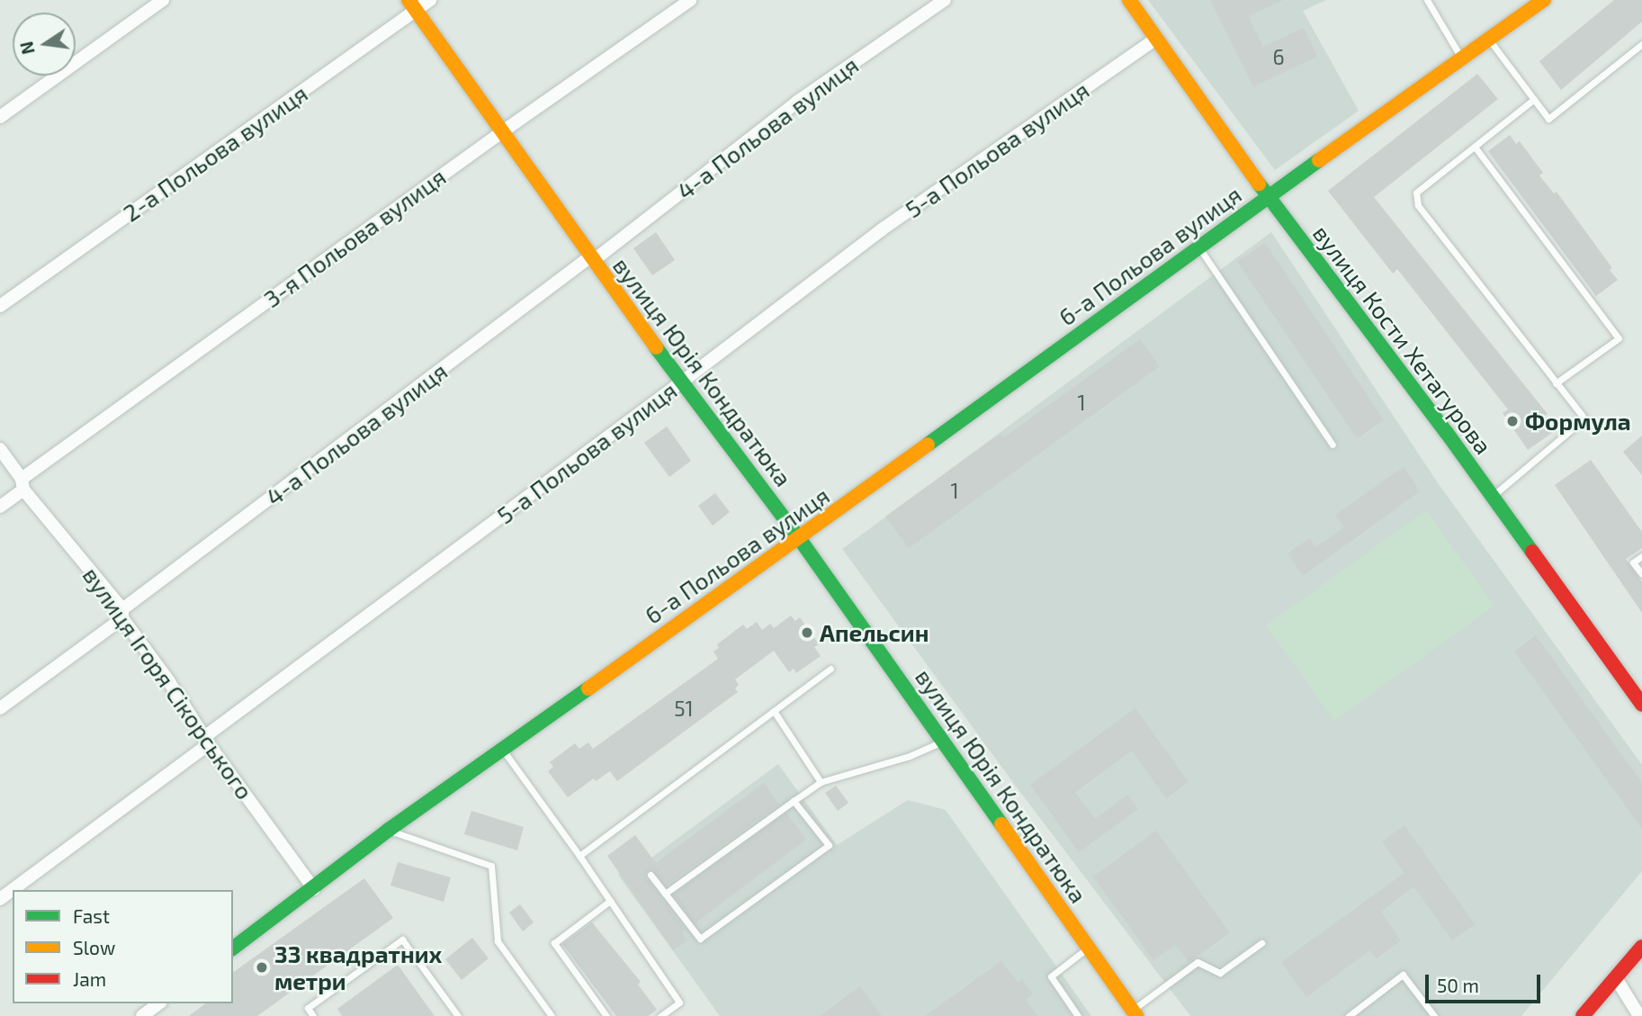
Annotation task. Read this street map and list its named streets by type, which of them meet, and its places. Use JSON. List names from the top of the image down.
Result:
{
  "streets": {
    "street": [
      "4-а Польова вулиця",
      "5-а Польова вулиця",
      "2-а Польова вулиця",
      "3-я Польова вулиця",
      "6-а Польова вулиця",
      "вулиця Кости Хетагурова",
      "вулиця Юрія Кондратюка",
      "вулиця Ігоря Сікорського"
    ]
  },
  "crossings": [
    ["4-а Польова вулиця", "вулиця Юрія Кондратюка"],
    ["4-а Польова вулиця", "вулиця Ігоря Сікорського"],
    ["5-а Польова вулиця", "вулиця Кости Хетагурова"],
    ["5-а Польова вулиця", "вулиця Юрія Кондратюка"],
    ["5-а Польова вулиця", "вулиця Ігоря Сікорського"],
    ["2-а Польова вулиця", "вулиця Юрія Кондратюка"],
    ["3-я Польова вулиця", "вулиця Юрія Кондратюка"],
    ["3-я Польова вулиця", "вулиця Ігоря Сікорського"],
    ["6-а Польова вулиця", "вулиця Кости Хетагурова"],
    ["6-а Польова вулиця", "вулиця Юрія Кондратюка"],
    ["6-а Польова вулиця", "вулиця Ігоря Сікорського"]
  ],
  "places": ["Формула", "Апельсин", "33 квадратних метри"],
  "house_numbers": [
    "6",
    "1",
    "1",
    "51"
  ],
  "legend": ["Fast", "Slow", "Jam"],
  "scale_bar": "50 m",
  "north": "left"
}
